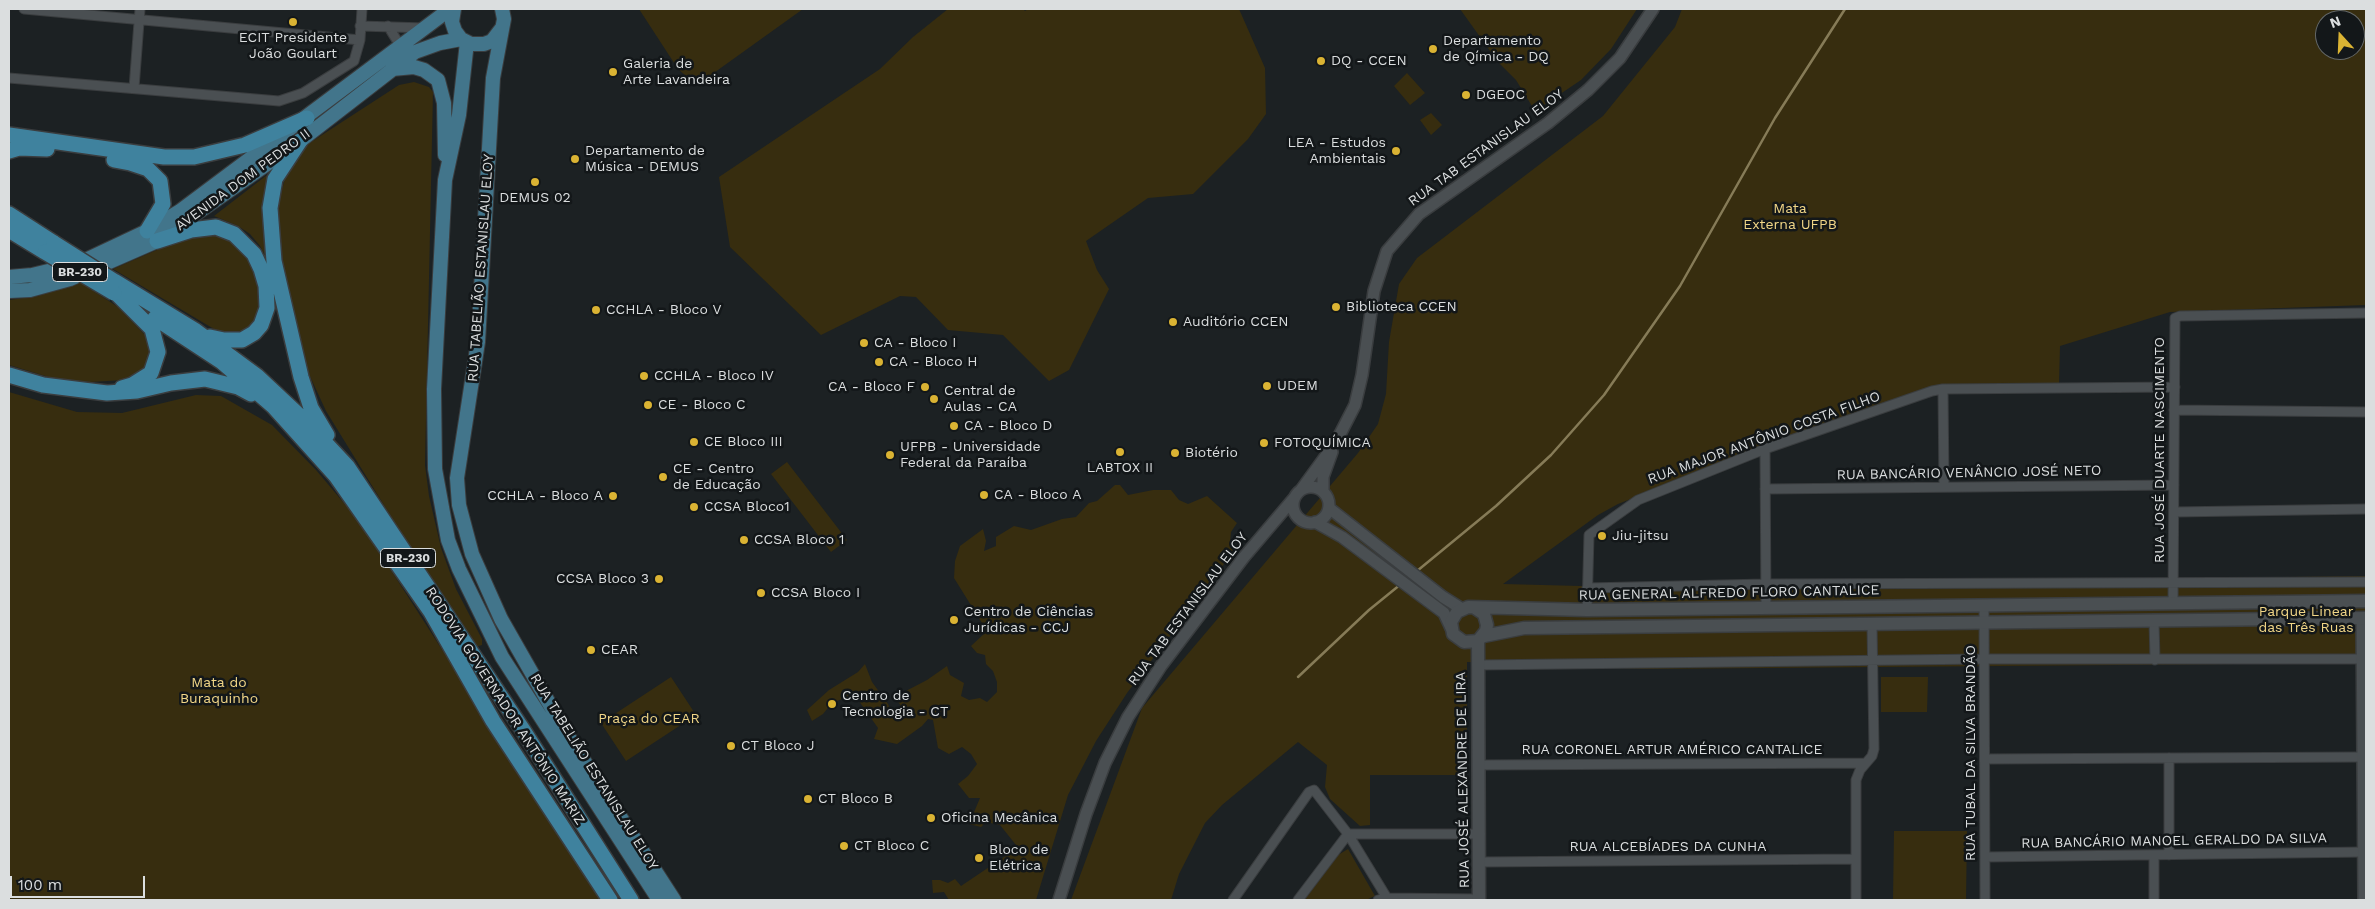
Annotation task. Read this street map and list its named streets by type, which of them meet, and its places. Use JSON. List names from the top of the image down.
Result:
{
  "streets": {
    "highway": ["BR-230", "RODOVIA GOVERNADOR ANTÔNIO MARIZ"],
    "main road": [
      "AVENIDA DOM PEDRO II",
      "RUA TABELIÃO ESTANISLAU ELOY",
      "RUA GENERAL ALFREDO FLORO CANTALICE",
      "RUA JOSÉ ALEXANDRE DE LIRA"
    ],
    "street": [
      "RUA TAB ESTANISLAU ELOY",
      "RUA MAJOR ANTÔNIO COSTA FILHO",
      "RUA JOSÉ DUARTE NASCIMENTO",
      "RUA BANCÁRIO VENÂNCIO JOSÉ NETO",
      "RUA CORONEL ARTUR AMÉRICO CANTALICE",
      "RUA TUBAL DA SILVA BRANDÃO",
      "RUA BANCÁRIO MANOEL GERALDO DA SILVA",
      "RUA ALCEBÍADES DA CUNHA"
    ]
  },
  "crossings": [
    ["AVENIDA DOM PEDRO II", "RUA TABELIÃO ESTANISLAU ELOY"],
    ["RUA MAJOR ANTÔNIO COSTA FILHO", "RUA JOSÉ DUARTE NASCIMENTO"],
    ["RUA MAJOR ANTÔNIO COSTA FILHO", "RUA GENERAL ALFREDO FLORO CANTALICE"],
    ["RUA JOSÉ DUARTE NASCIMENTO", "RUA BANCÁRIO VENÂNCIO JOSÉ NETO"],
    ["RUA JOSÉ DUARTE NASCIMENTO", "RUA GENERAL ALFREDO FLORO CANTALICE"],
    ["RUA GENERAL ALFREDO FLORO CANTALICE", "RUA TUBAL DA SILVA BRANDÃO"],
    ["RUA GENERAL ALFREDO FLORO CANTALICE", "RUA JOSÉ ALEXANDRE DE LIRA"],
    ["RUA CORONEL ARTUR AMÉRICO CANTALICE", "RUA JOSÉ ALEXANDRE DE LIRA"],
    ["RUA TUBAL DA SILVA BRANDÃO", "RUA BANCÁRIO MANOEL GERALDO DA SILVA"],
    ["RUA JOSÉ ALEXANDRE DE LIRA", "RUA ALCEBÍADES DA CUNHA"]
  ],
  "parks": [
    "Mata Externa UFPB",
    "Parque Linear das Três Ruas",
    "Mata do Buraquinho",
    "Praça do CEAR"
  ],
  "places": [
    "ECIT Presidente João Goulart",
    "Departamento de Qímica - DQ",
    "DQ - CCEN",
    "Galeria de Arte Lavandeira",
    "DGEOC",
    "LEA - Estudos Ambientais",
    "Departamento de Música - DEMUS",
    "DEMUS 02",
    "Biblioteca CCEN",
    "CCHLA - Bloco V",
    "Auditório CCEN",
    "CA - Bloco I",
    "CA - Bloco H",
    "CCHLA - Bloco IV",
    "UDEM",
    "CA - Bloco F",
    "Central de Aulas - CA",
    "CE - Bloco C",
    "CA - Bloco D",
    "CE Bloco III",
    "FOTOQUÍMICA",
    "LABTOX II",
    "Biotério",
    "UFPB - Universidade Federal da Paraíba",
    "CE - Centro de Educação",
    "CA - Bloco A",
    "CCHLA - Bloco A",
    "CCSA Bloco1",
    "Jiu-jitsu",
    "CCSA Bloco 1",
    "CCSA Bloco 3",
    "CCSA Bloco I",
    "Centro de Ciências Jurídicas - CCJ",
    "CEAR",
    "Centro de Tecnologia - CT",
    "CT Bloco J",
    "CT Bloco B",
    "Oficina Mecânica",
    "CT Bloco C",
    "Bloco de Elétrica"
  ],
  "scale_bar": "100 m",
  "north": "top"
}
